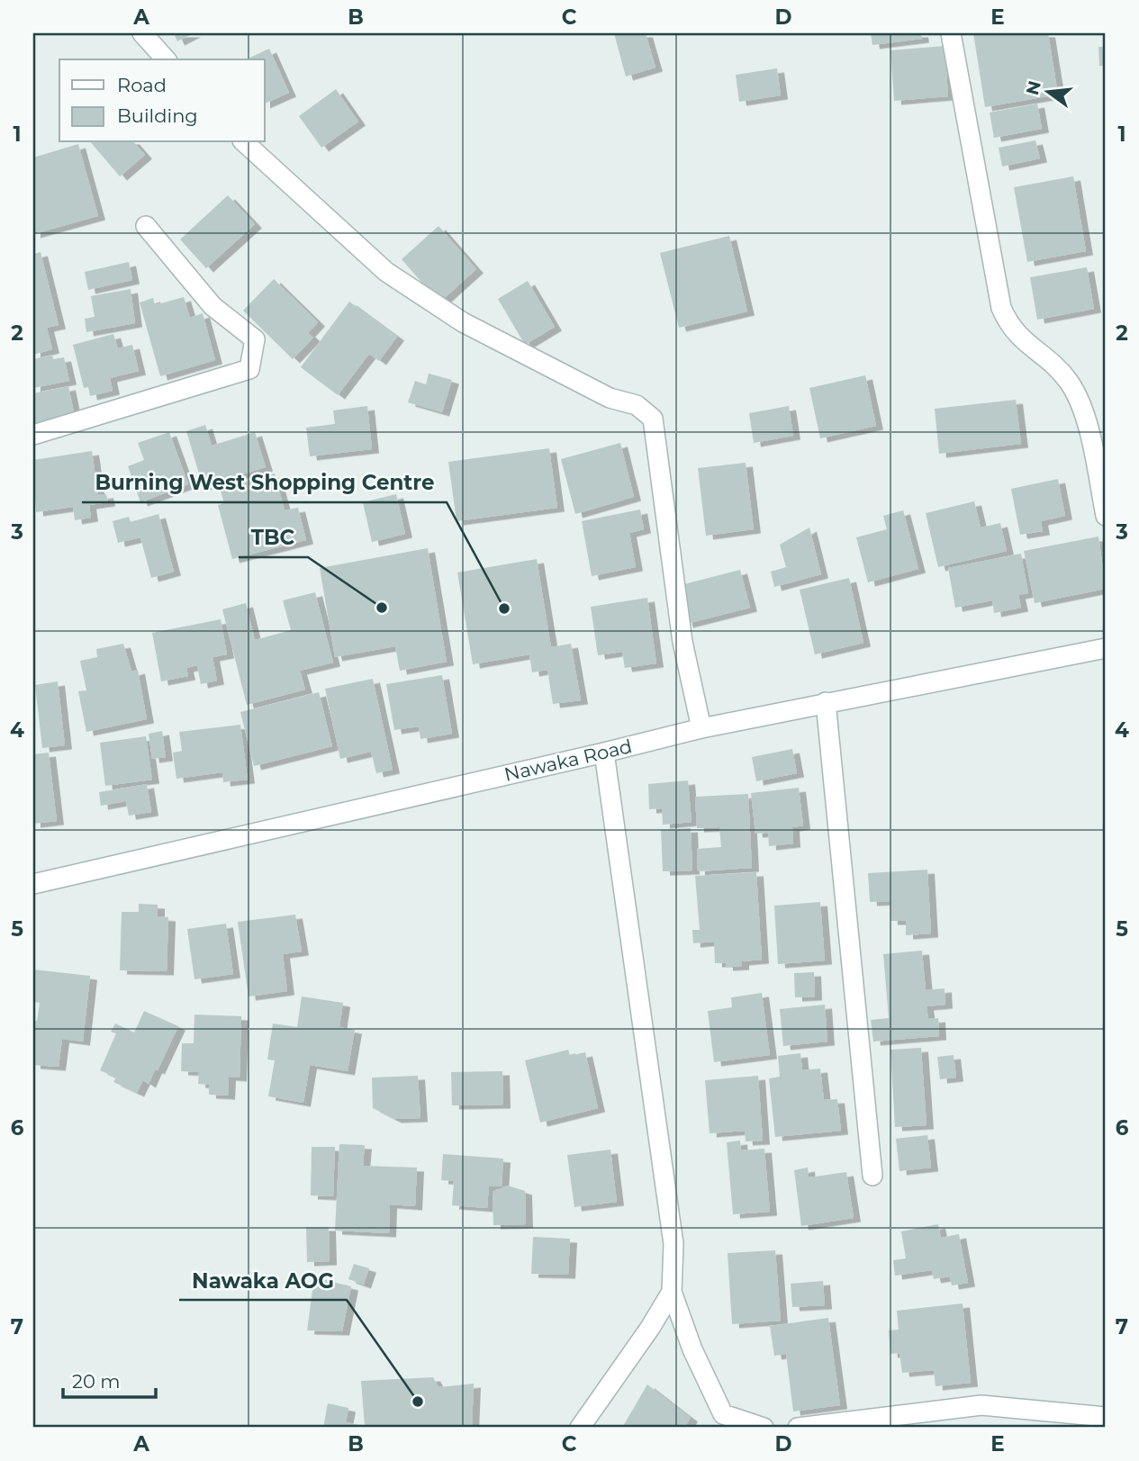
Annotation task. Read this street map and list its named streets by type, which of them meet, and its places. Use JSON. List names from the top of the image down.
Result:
{
  "streets": {
    "street": ["Nawaka Road"]
  },
  "places": ["TBC", "Burning West Shopping Centre", "Nawaka AOG"],
  "legend": ["Road", "Building"],
  "scale_bar": "20 m",
  "north": "left",
  "grid": {
    "columns": [
      "A",
      "B",
      "C",
      "D",
      "E"
    ],
    "rows": [
      "1",
      "2",
      "3",
      "4",
      "5",
      "6",
      "7"
    ]
  }
}
